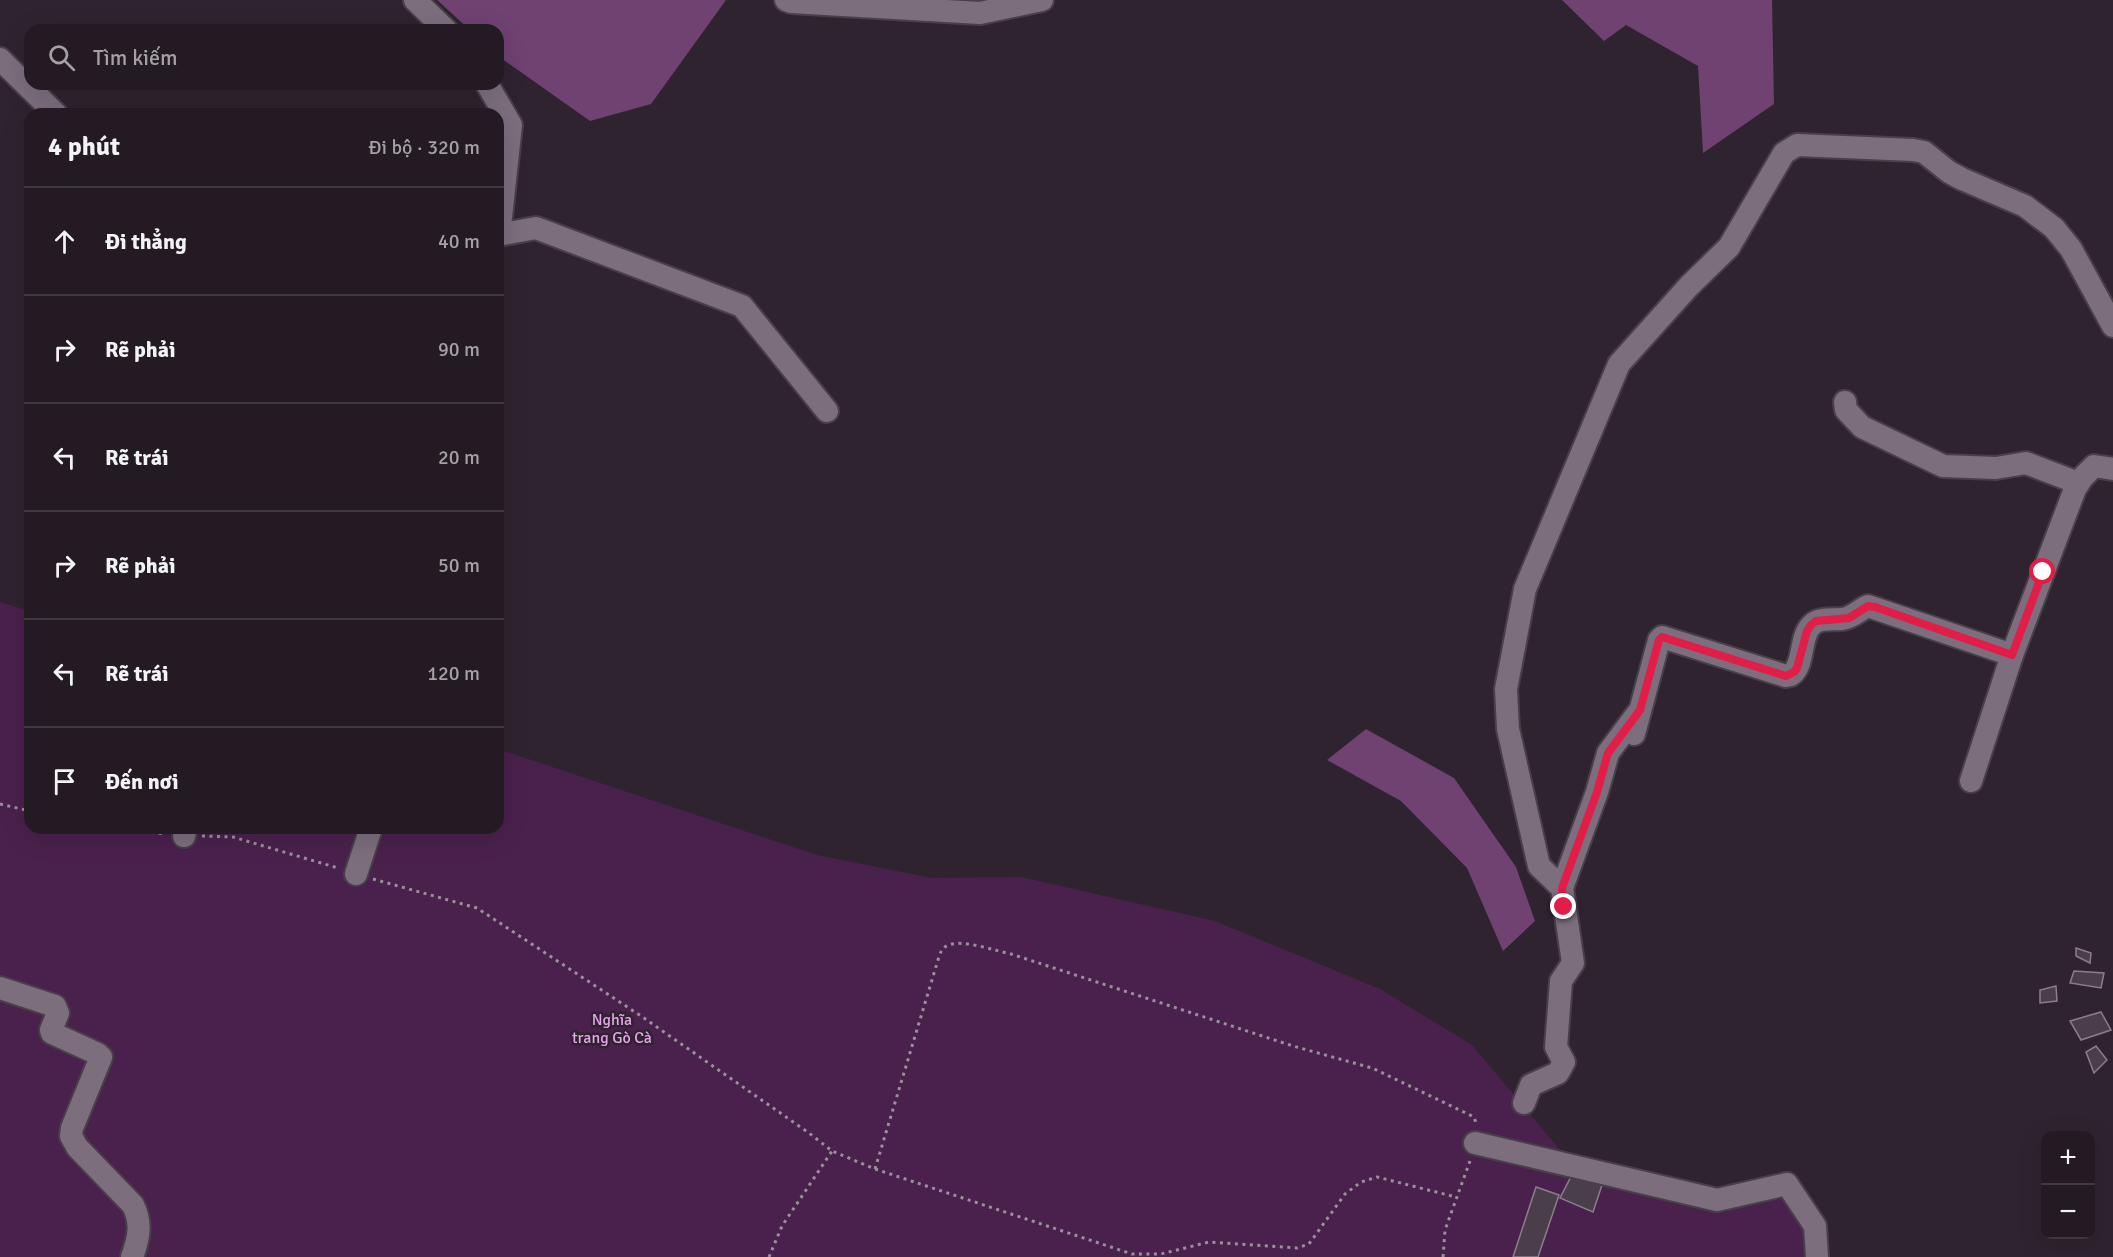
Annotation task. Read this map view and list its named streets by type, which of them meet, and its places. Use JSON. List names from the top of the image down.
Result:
{
  "parks": ["Nghĩa trang Gò Cà"],
  "page": {
    "search": "Tìm kiếm",
    "heading": ["4 phút", "Đi bộ · 320 m"],
    "list": [
      ["Đi thẳng", "40 m"],
      ["Rẽ phải", "90 m"],
      ["Rẽ trái", "20 m"],
      ["Rẽ phải", "50 m"],
      ["Rẽ trái", "120 m"],
      "Đến nơi"
    ],
    "map_buttons": ["+", "−"]
  }
}
